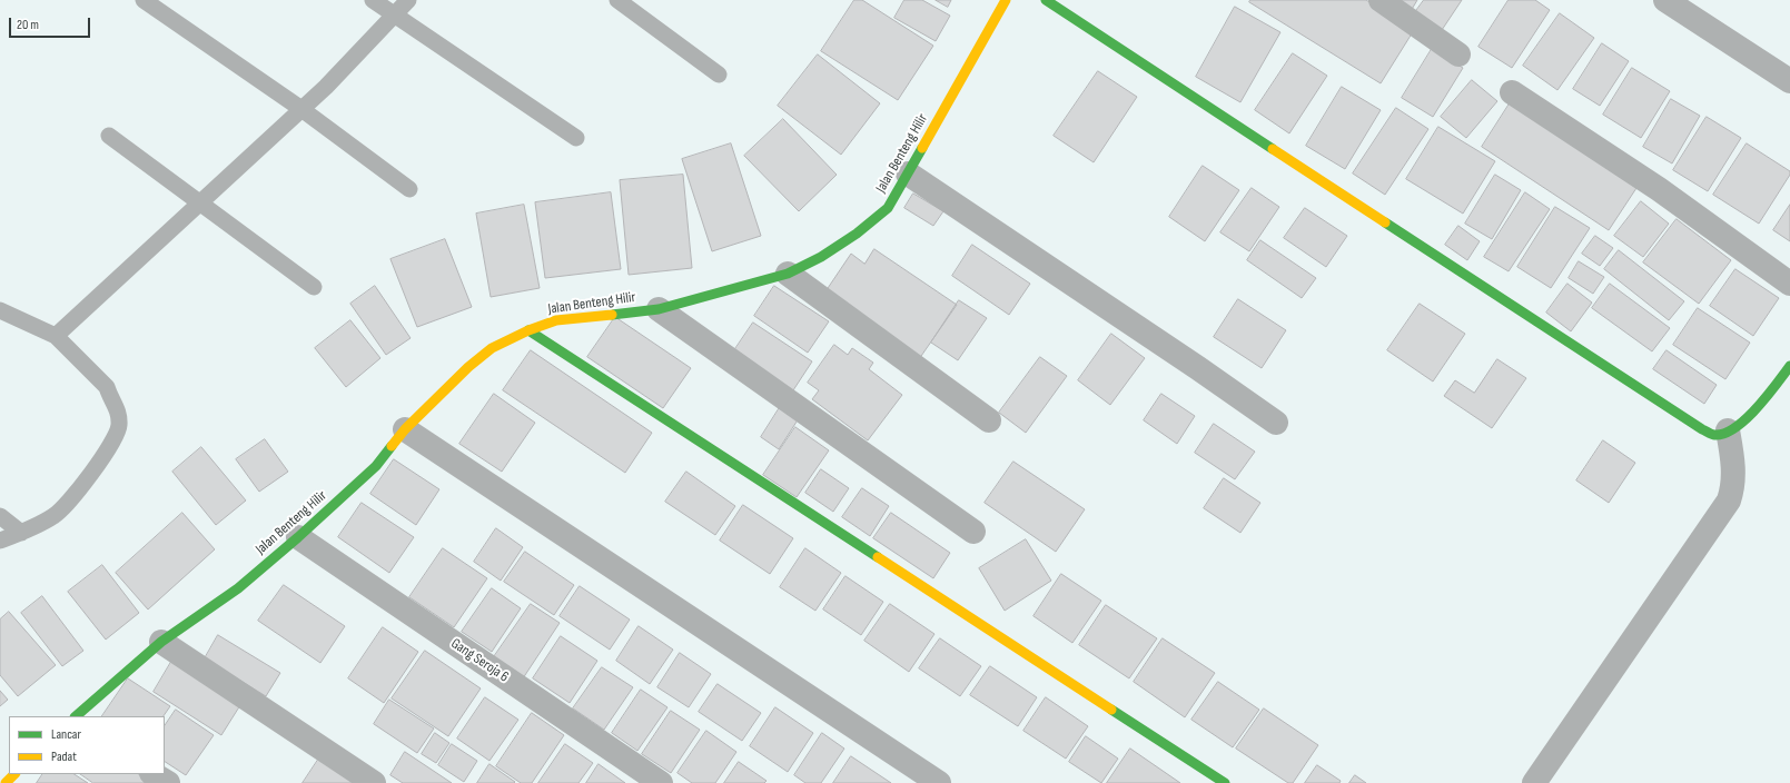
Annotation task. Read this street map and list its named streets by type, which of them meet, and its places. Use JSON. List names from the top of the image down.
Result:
{
  "streets": {
    "street": ["Jalan Benteng Hilir", "Gang Seroja 6"]
  },
  "crossings": [
    ["Jalan Benteng Hilir", "Gang Seroja 6"]
  ],
  "legend": ["Lancar", "Padat"],
  "scale_bar": "20 m"
}
